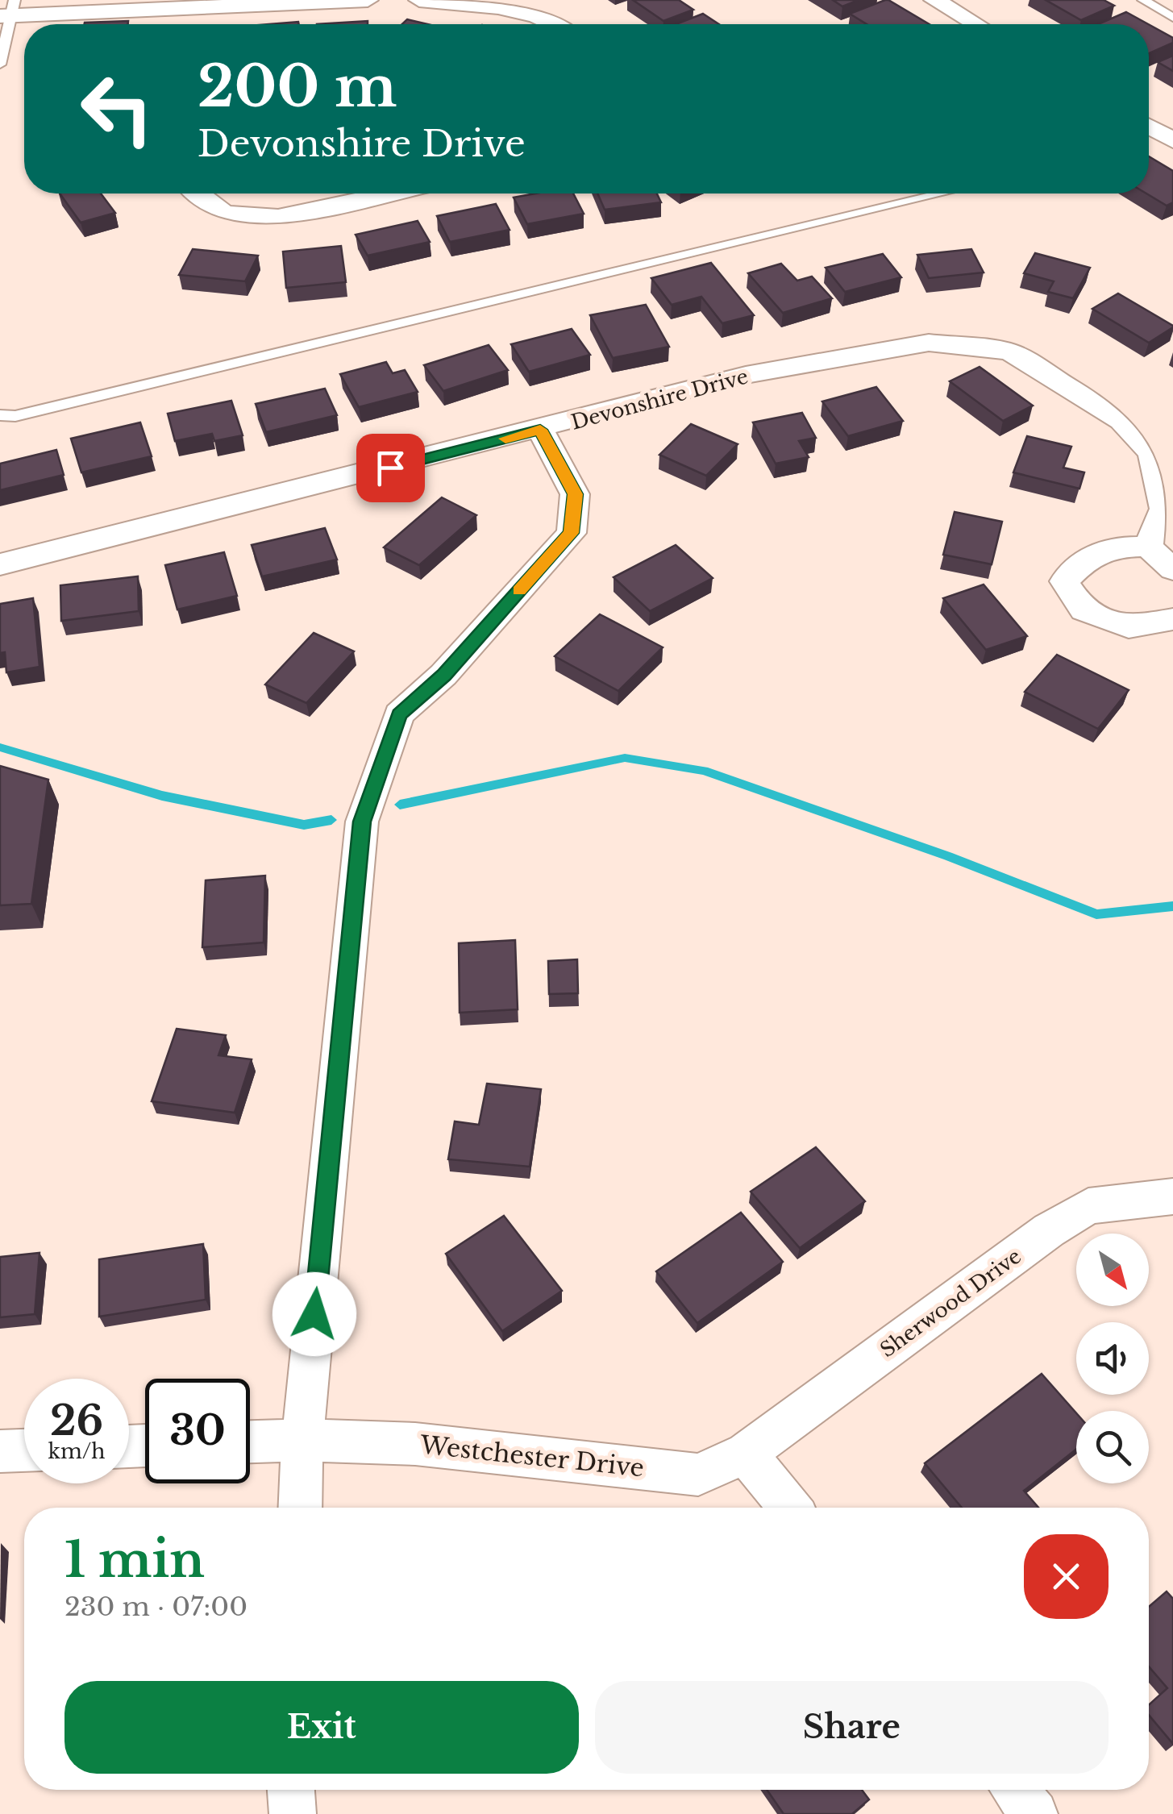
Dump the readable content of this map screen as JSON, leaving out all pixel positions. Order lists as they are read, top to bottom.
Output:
{
  "streets": {
    "street": ["Devonshire Drive", "Sherwood Drive", "Westchester Drive"]
  },
  "crossings": [
    ["Sherwood Drive", "Westchester Drive"]
  ],
  "north": "bottom right",
  "page": {
    "turn": ["200 m", "Devonshire Drive"],
    "speed": "26 km/h",
    "limit": "30",
    "heading": ["1 min", "230 m · 07:00"],
    "buttons": ["Exit", "Share"]
  }
}
